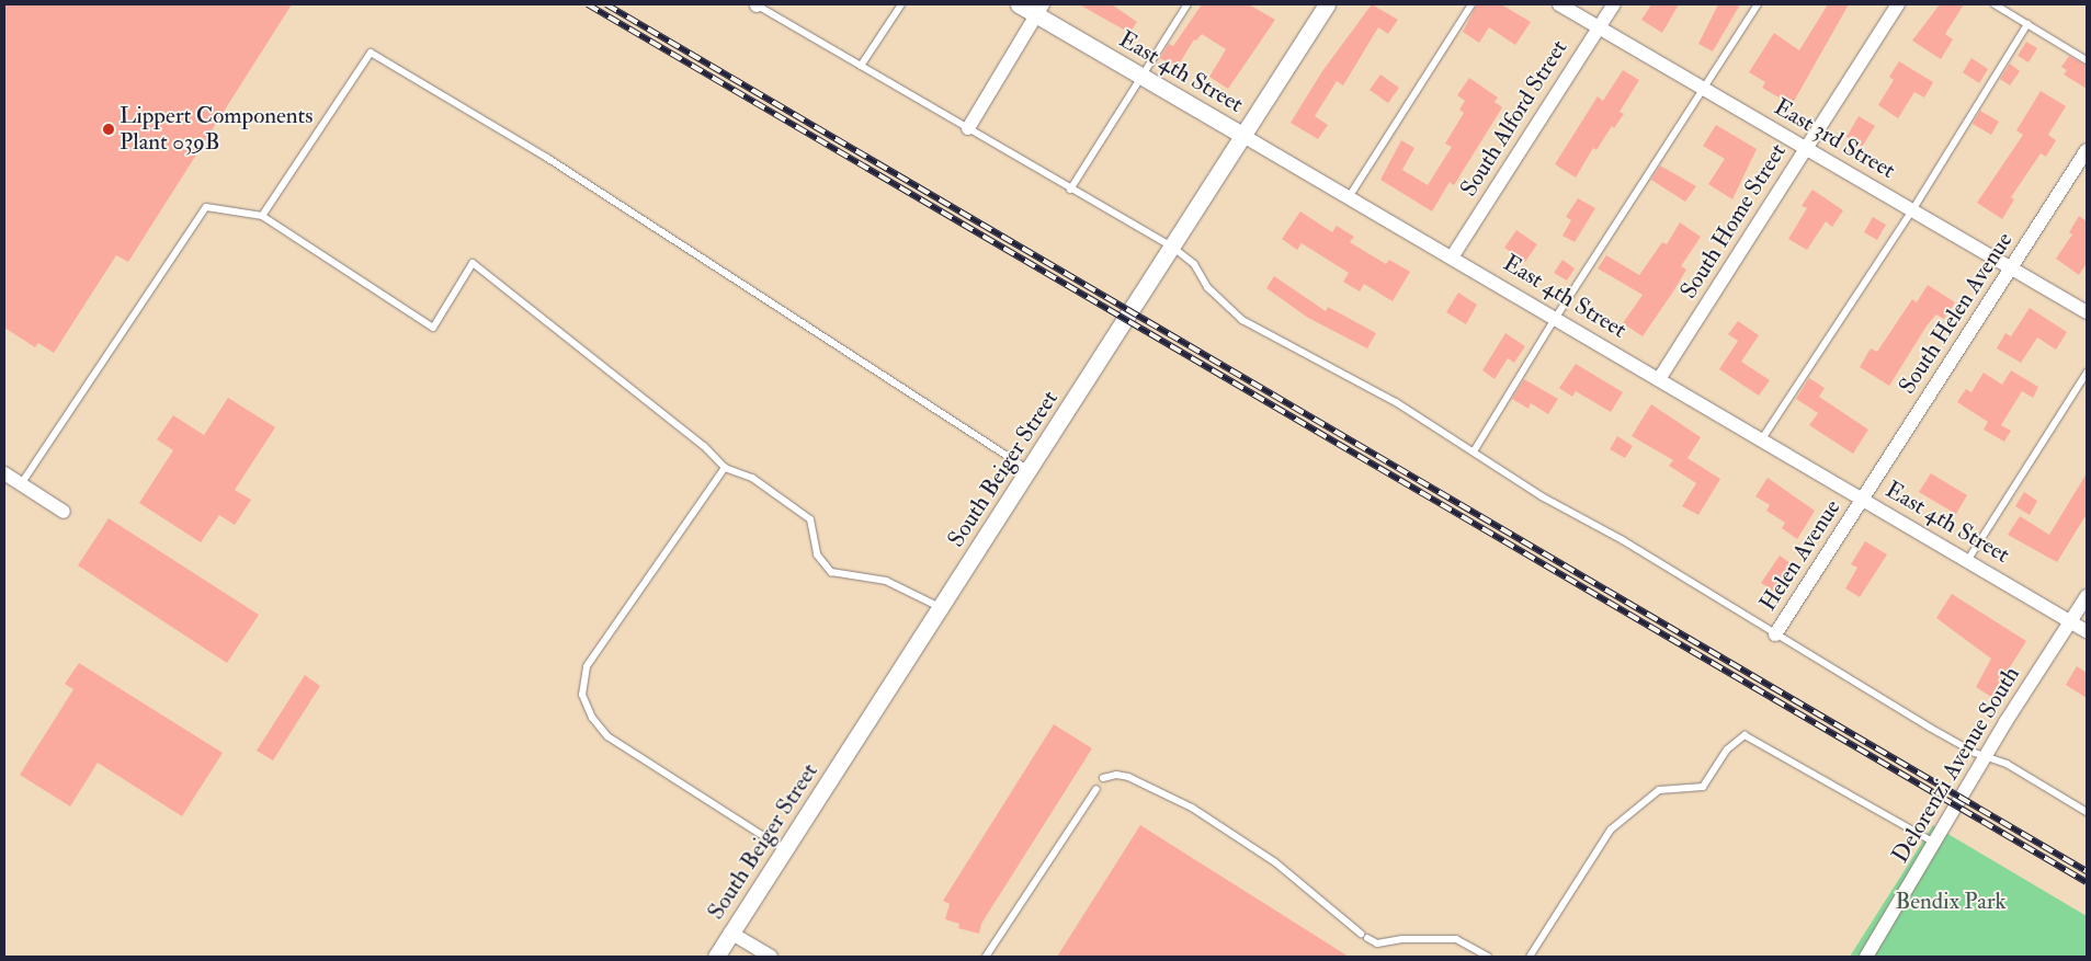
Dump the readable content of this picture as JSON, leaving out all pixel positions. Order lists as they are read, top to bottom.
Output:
{
  "streets": {
    "street": [
      "East 4th Street",
      "South Alford Street",
      "East 3rd Street",
      "South Home Street",
      "South Helen Avenue",
      "South Beiger Street",
      "Helen Avenue",
      "Delorenzi Avenue South"
    ]
  },
  "crossings": [
    ["East 4th Street", "South Alford Street"],
    ["East 4th Street", "South Home Street"],
    ["East 4th Street", "South Helen Avenue"],
    ["East 4th Street", "South Beiger Street"],
    ["East 4th Street", "Helen Avenue"],
    ["East 4th Street", "Delorenzi Avenue South"],
    ["South Alford Street", "East 3rd Street"],
    ["East 3rd Street", "South Home Street"],
    ["East 3rd Street", "South Helen Avenue"],
    ["South Helen Avenue", "Helen Avenue"]
  ],
  "parks": ["Bendix Park"],
  "places": ["Lippert Components Plant 039B"]
}
